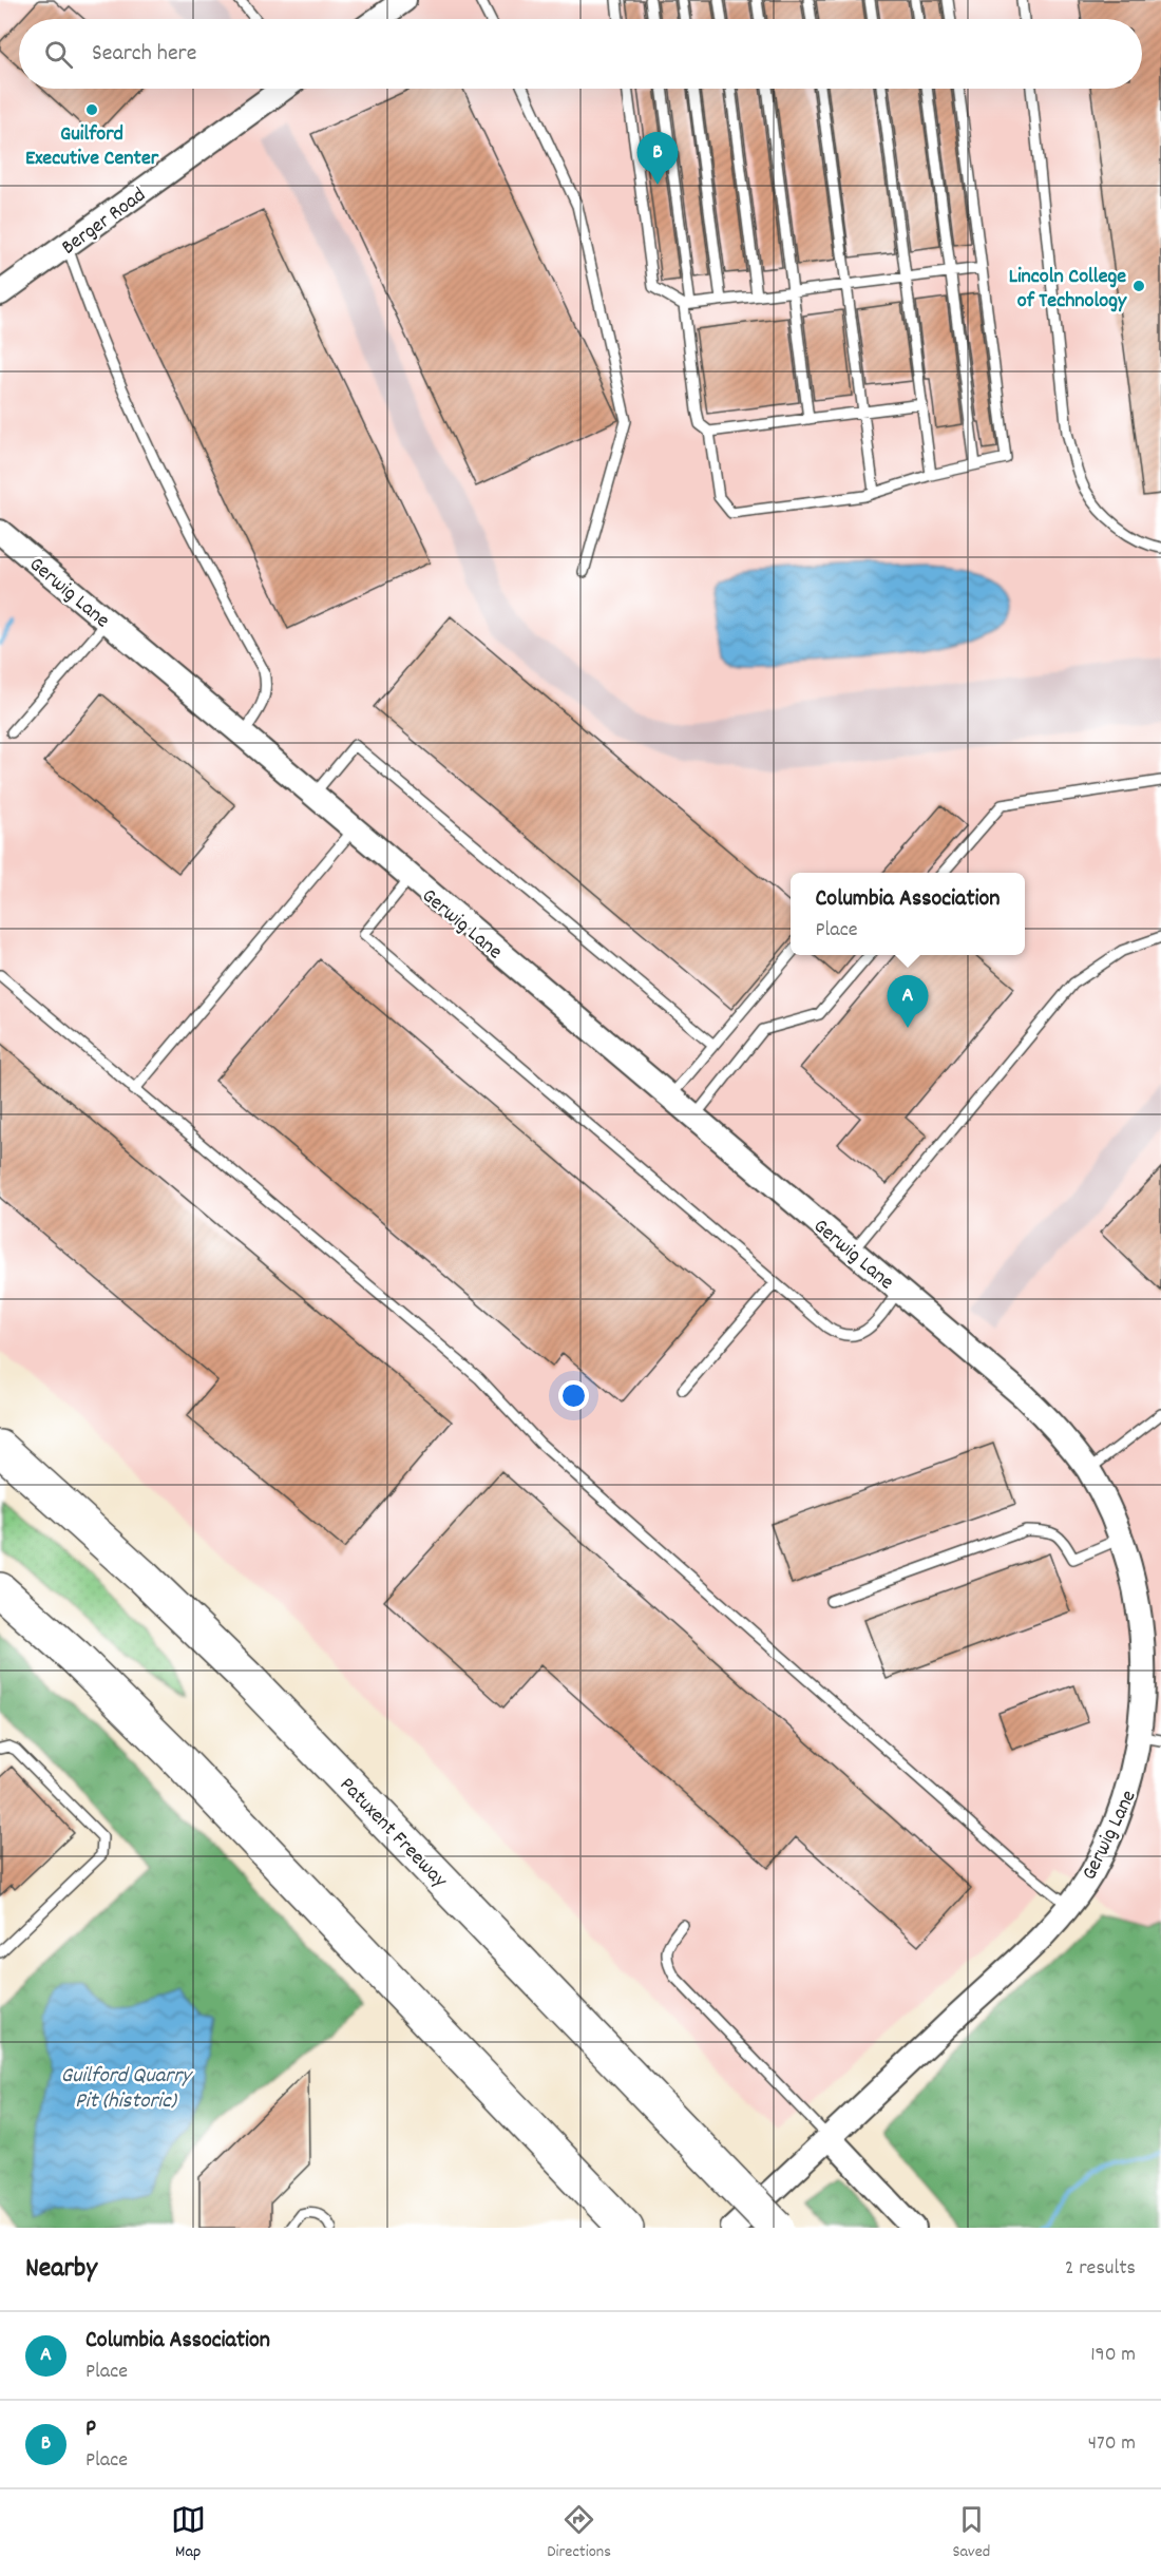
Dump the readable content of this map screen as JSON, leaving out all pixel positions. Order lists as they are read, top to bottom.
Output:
{
  "streets": {
    "highway": ["Patuxent Freeway"],
    "street": ["Berger Road", "Gerwig Lane"]
  },
  "water": ["Guilford Quarry Pit (historic)"],
  "places": ["Guilford Executive Center", "Lincoln College of Technology"],
  "page": {
    "search": "Search here",
    "pins": ["B", "A"],
    "popup": ["Columbia Association", "Place"],
    "heading": ["Nearby", "2 results"],
    "list": [
      {
        "mark": "A",
        "name": "Columbia Association",
        "note": "Place",
        "value": "190 m"
      },
      {
        "mark": "B",
        "name": "P",
        "note": "Place",
        "value": "470 m"
      }
    ],
    "nav": ["Map", "Directions", "Saved"]
  }
}
